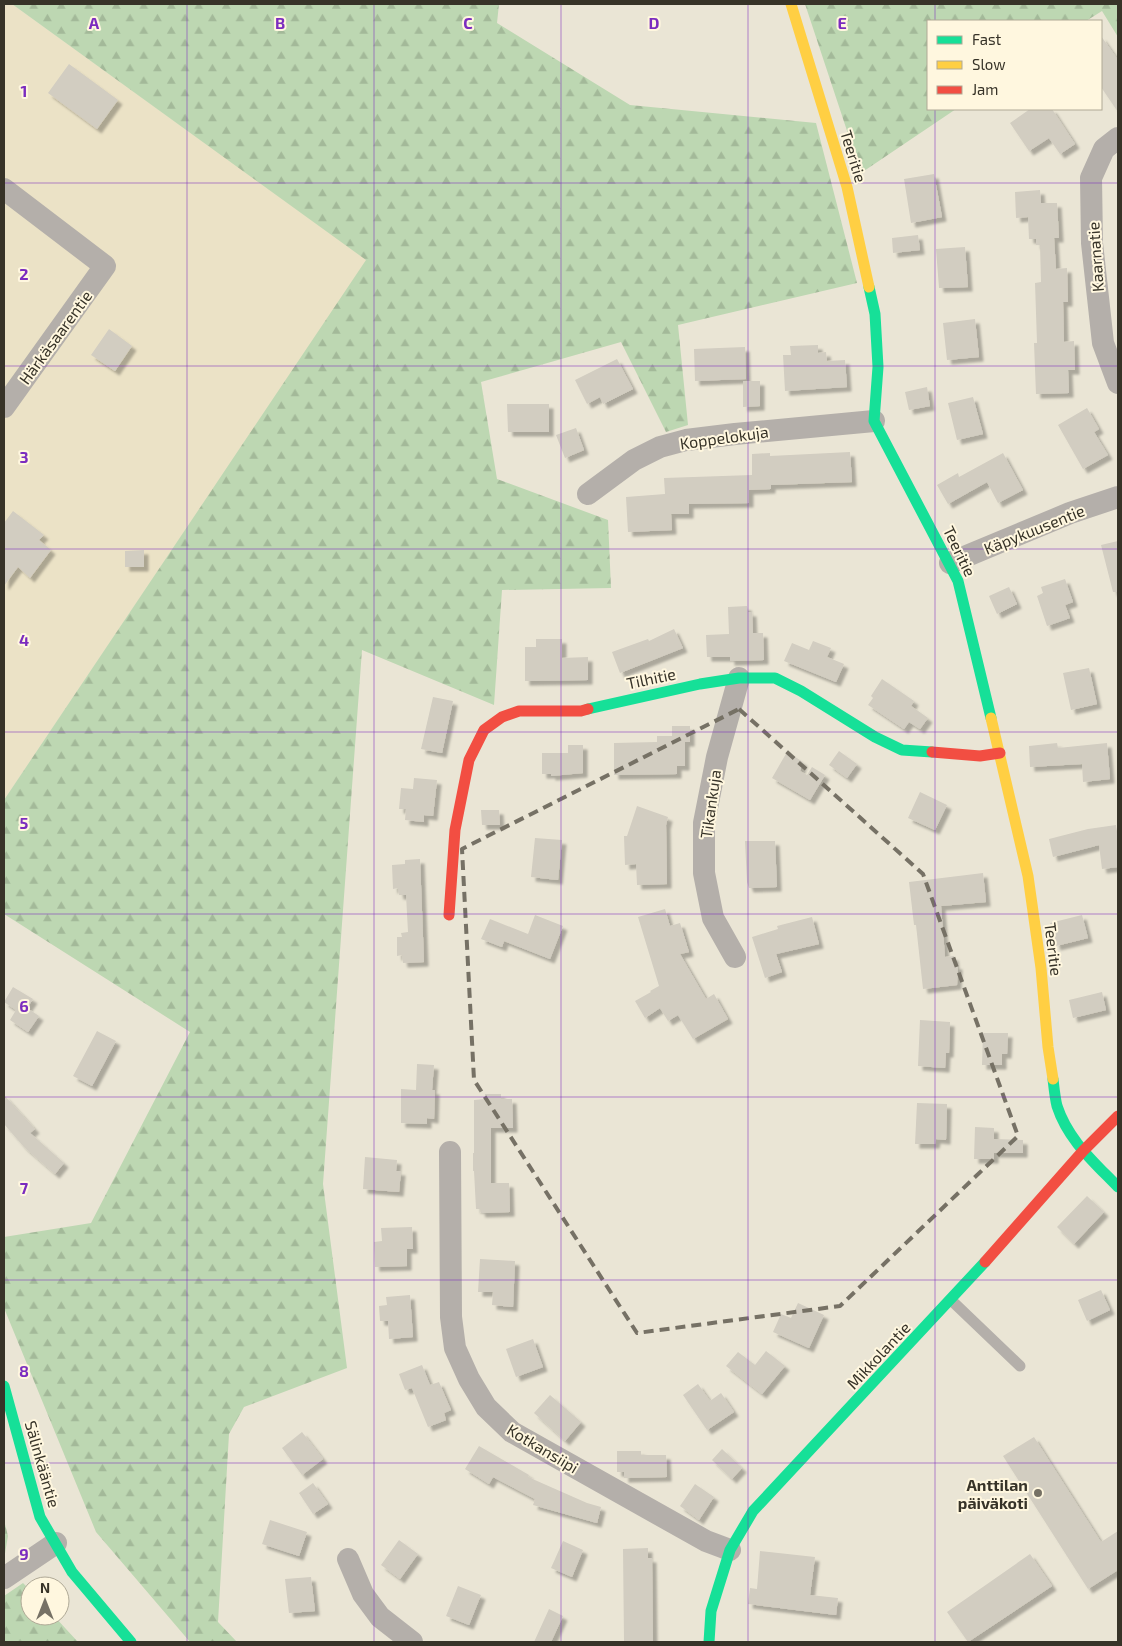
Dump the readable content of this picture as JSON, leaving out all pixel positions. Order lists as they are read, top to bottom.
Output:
{
  "streets": {
    "street": [
      "Teeritie",
      "Kaarnatie",
      "Härkäsaarentie",
      "Koppelokuja",
      "Käpykuusentie",
      "Tilhitie",
      "Tikankuja",
      "Mikkolantie",
      "Kotkansiipi",
      "Sälinkääntie"
    ]
  },
  "crossings": [
    ["Teeritie", "Koppelokuja"],
    ["Teeritie", "Käpykuusentie"],
    ["Teeritie", "Tilhitie"],
    ["Teeritie", "Mikkolantie"],
    ["Tilhitie", "Tikankuja"],
    ["Mikkolantie", "Kotkansiipi"]
  ],
  "places": ["Anttilan päiväkoti"],
  "legend": ["Fast", "Slow", "Jam"],
  "north": "top",
  "grid": {
    "columns": [
      "A",
      "B",
      "C",
      "D",
      "E"
    ],
    "rows": [
      "1",
      "2",
      "3",
      "4",
      "5",
      "6",
      "7",
      "8",
      "9"
    ]
  }
}
